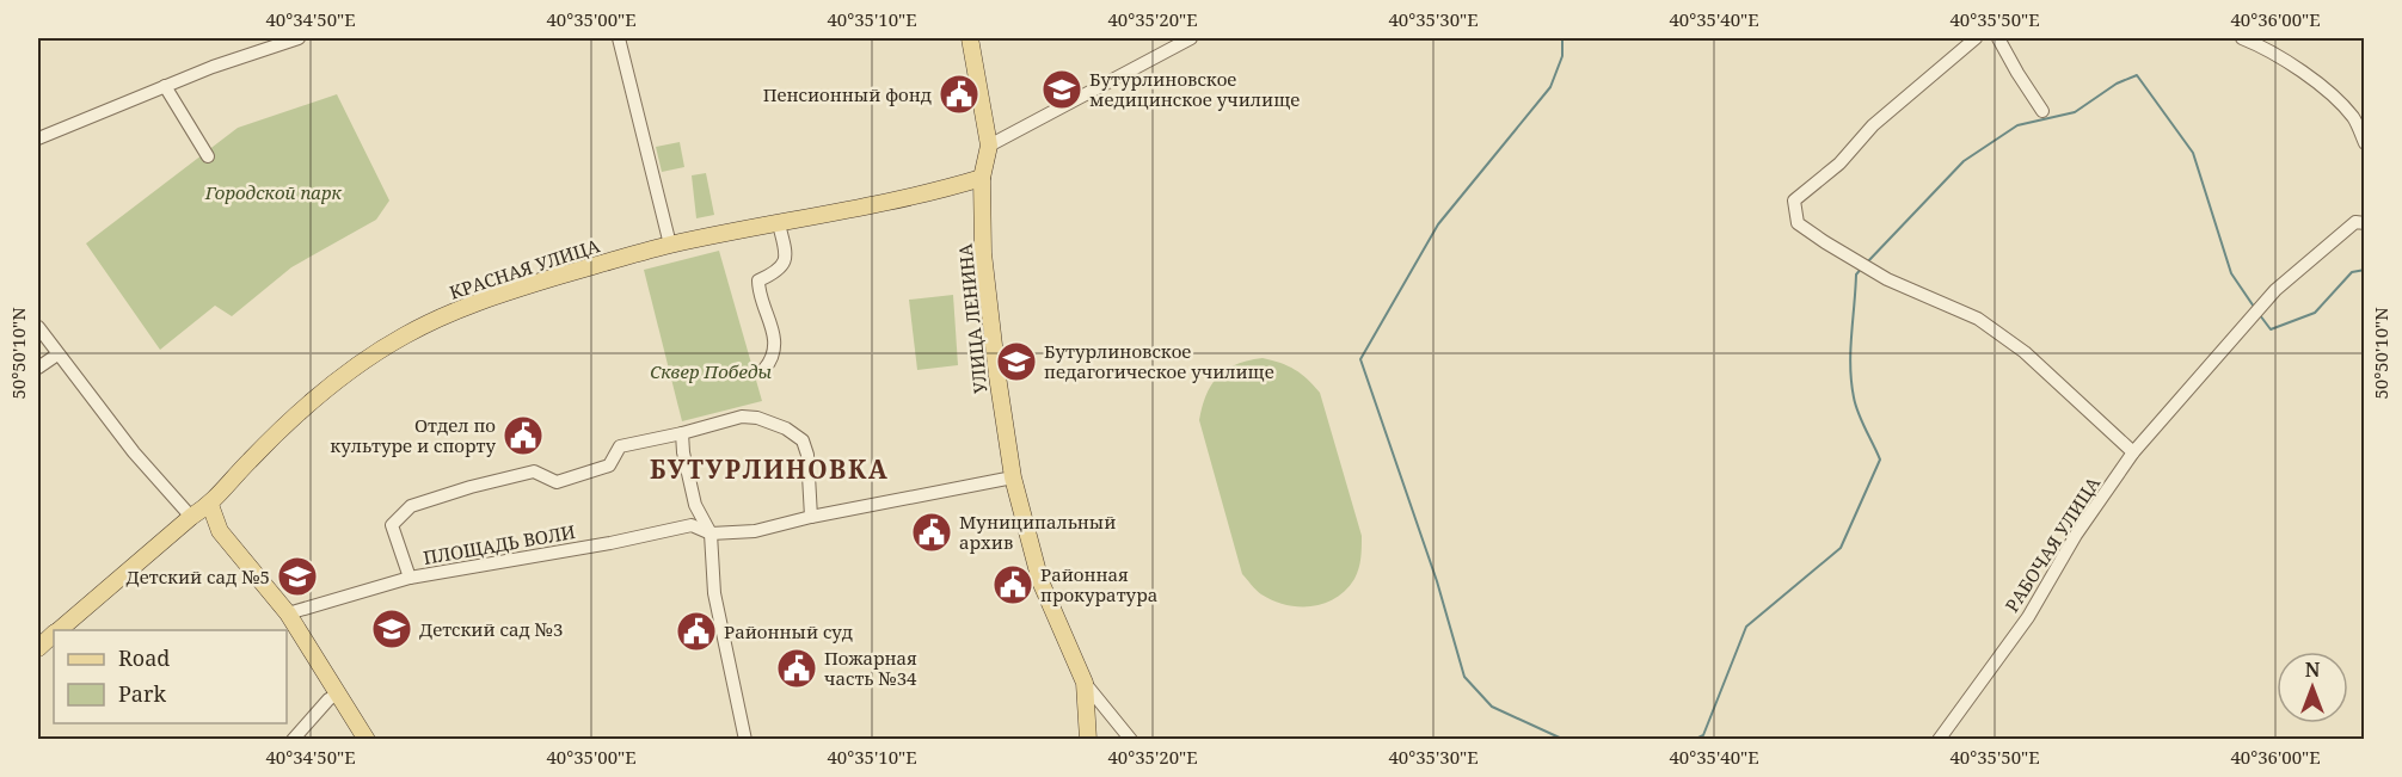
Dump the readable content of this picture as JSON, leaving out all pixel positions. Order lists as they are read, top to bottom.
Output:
{
  "streets": {
    "main road": ["КРАСНАЯ УЛИЦА", "УЛИЦА ЛЕНИНА"],
    "street": ["ПЛОЩАДЬ ВОЛИ", "РАБОЧАЯ УЛИЦА"]
  },
  "crossings": [
    ["КРАСНАЯ УЛИЦА", "УЛИЦА ЛЕНИНА"],
    ["УЛИЦА ЛЕНИНА", "ПЛОЩАДЬ ВОЛИ"]
  ],
  "districts": ["БУТУРЛИНОВКА"],
  "parks": ["Городской парк", "Сквер Победы"],
  "places": {
    "school or university": [
      "Бутурлиновское медицинское училище",
      "Бутурлиновское педагогическое училище",
      "Детский сад №5",
      "Детский сад №3"
    ],
    "public building": [
      "Пенсионный фонд",
      "Отдел по культуре и спорту",
      "Муниципальный архив",
      "Районная прокуратура",
      "Районный суд",
      "Пожарная часть №34"
    ]
  },
  "legend": ["Road", "Park"],
  "north": "top",
  "coordinates": [
    "40°34'50\"E",
    "40°35'00\"E",
    "40°35'10\"E",
    "40°35'20\"E",
    "40°35'30\"E",
    "40°35'40\"E",
    "40°35'50\"E",
    "40°36'00\"E",
    "50°50'10\"N"
  ]
}
